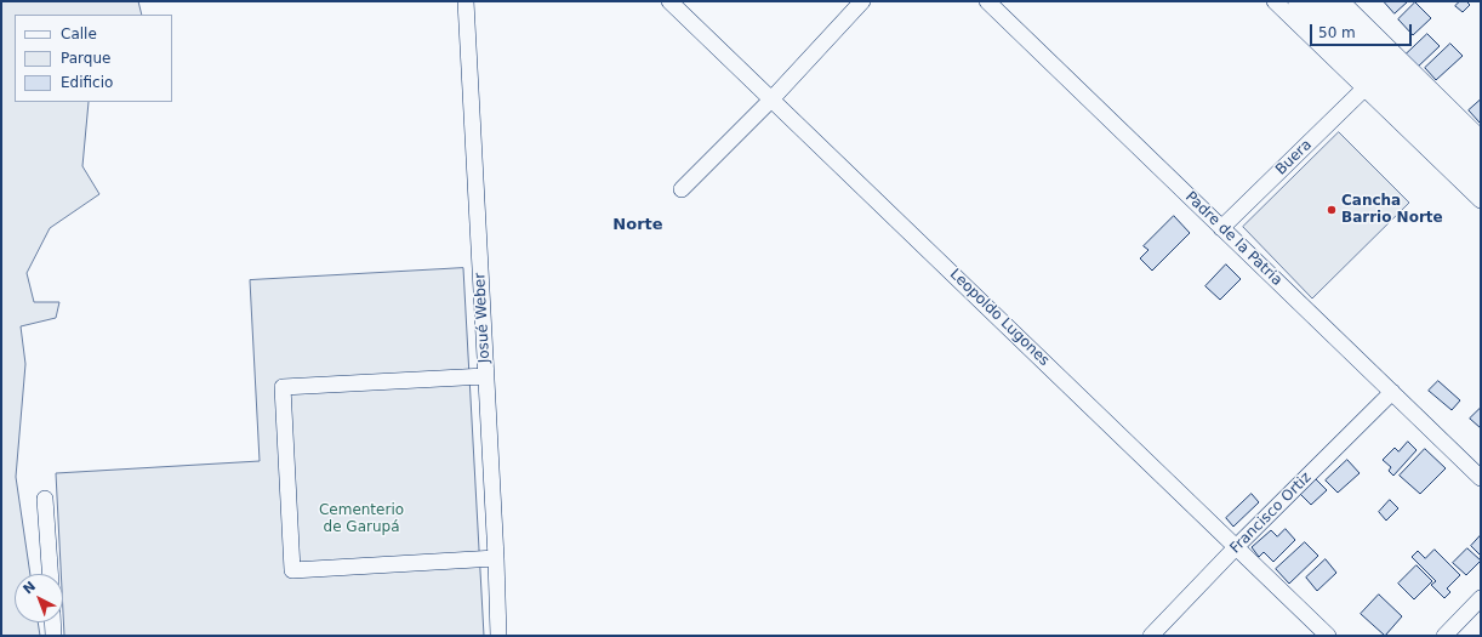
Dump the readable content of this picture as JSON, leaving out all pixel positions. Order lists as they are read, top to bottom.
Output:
{
  "streets": {
    "street": [
      "Buera",
      "Padre de la Patria",
      "Josué Weber",
      "Leopoldo Lugones",
      "Francisco Ortiz"
    ]
  },
  "crossings": [
    ["Buera", "Padre de la Patria"],
    ["Padre de la Patria", "Francisco Ortiz"],
    ["Leopoldo Lugones", "Francisco Ortiz"]
  ],
  "districts": ["Norte"],
  "parks": ["Cementerio de Garupá"],
  "places": ["Cancha Barrio Norte"],
  "legend": ["Calle", "Parque", "Edificio"],
  "scale_bar": "50 m",
  "north": "top left"
}
